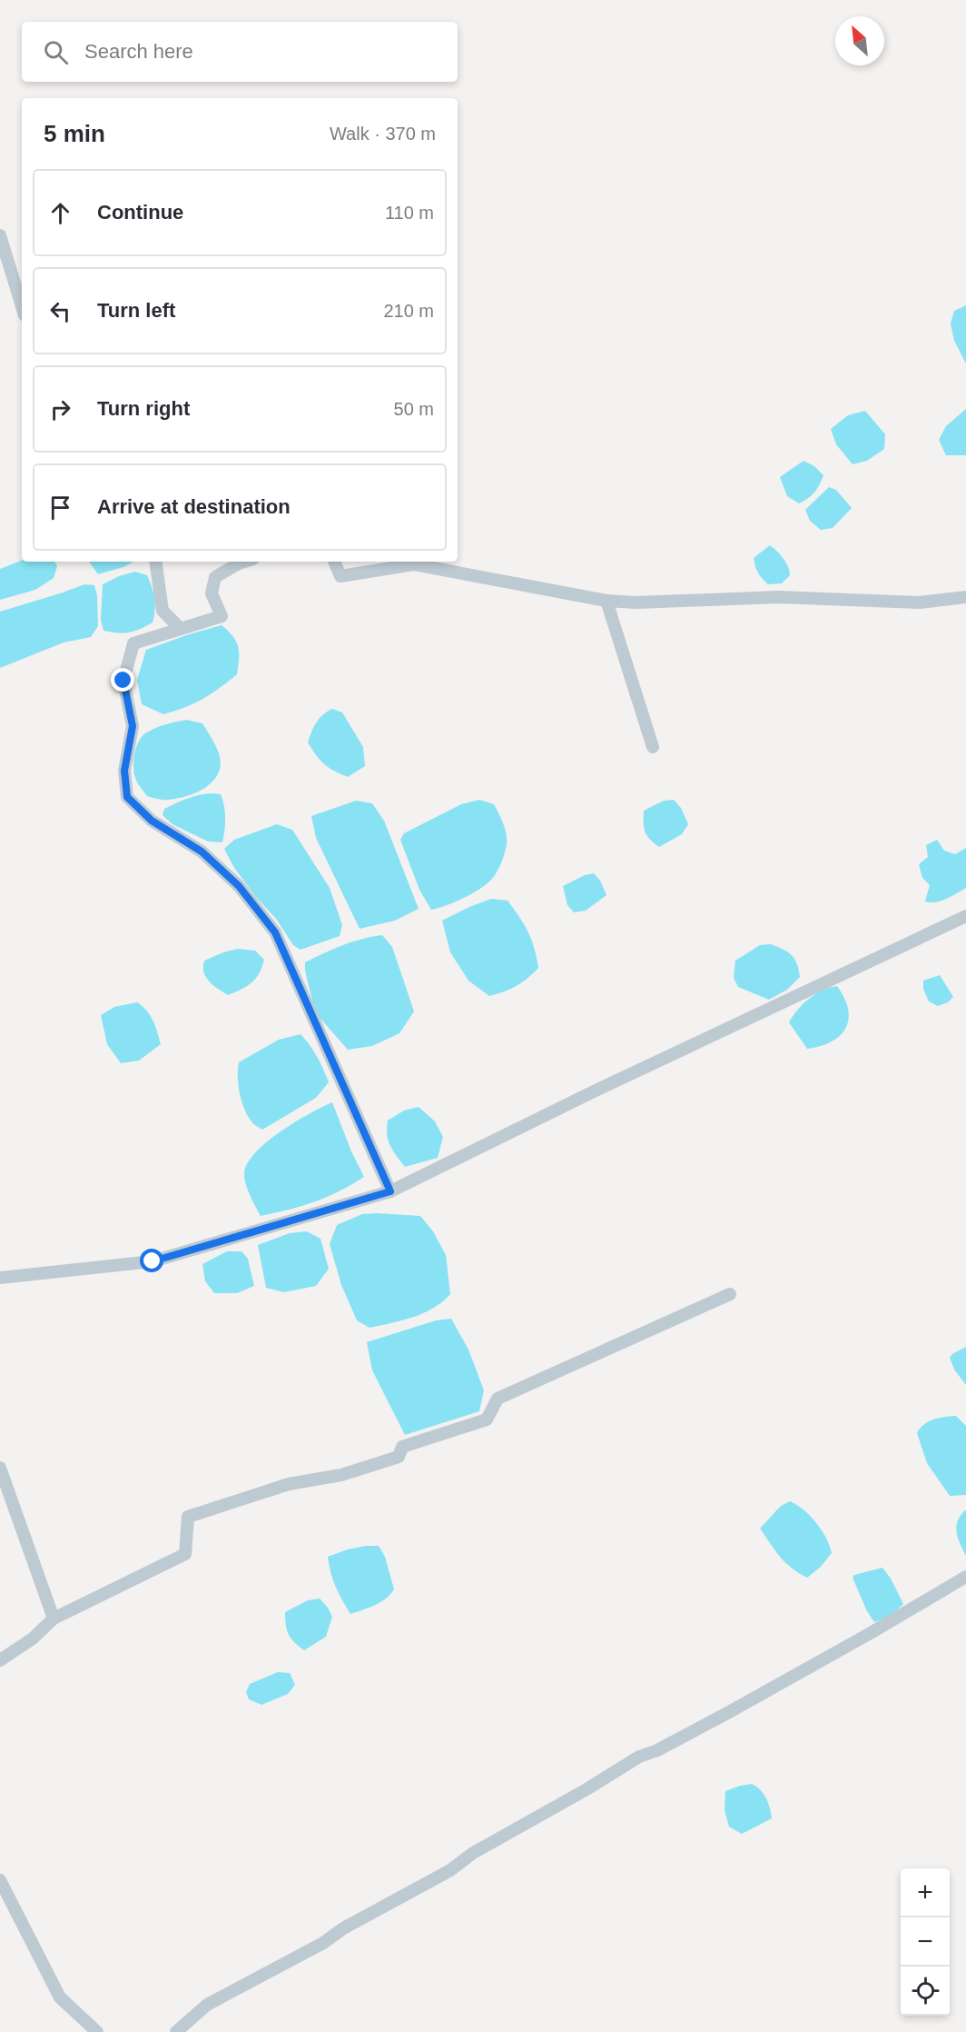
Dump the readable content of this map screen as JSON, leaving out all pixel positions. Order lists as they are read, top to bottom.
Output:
{
  "north": "top left",
  "page": {
    "search": "Search here",
    "heading": ["5 min", "Walk · 370 m"],
    "list": [
      ["Continue", "110 m"],
      ["Turn left", "210 m"],
      ["Turn right", "50 m"],
      "Arrive at destination"
    ],
    "map_buttons": ["+", "−"]
  }
}
